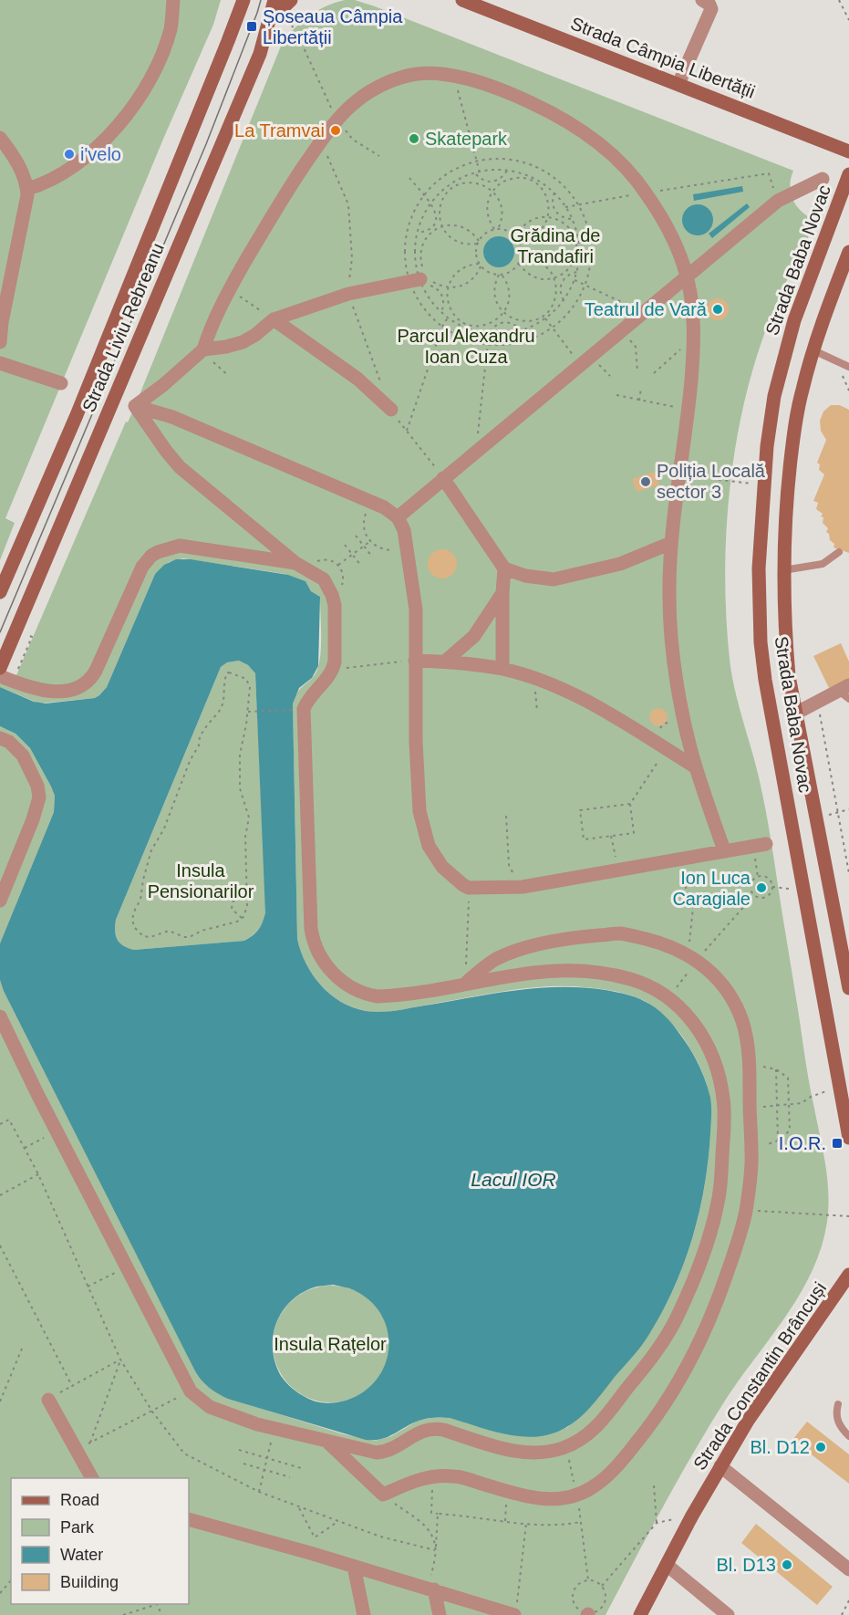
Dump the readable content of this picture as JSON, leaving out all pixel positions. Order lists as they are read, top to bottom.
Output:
{
  "streets": {
    "main road": [
      "Strada Câmpia Libertății",
      "Strada Baba Novac",
      "Strada Liviu Rebreanu",
      "Strada Constantin Brâncuși"
    ]
  },
  "water": ["Lacul IOR"],
  "parks": [
    "Grădina de Trandafiri",
    "Parcul Alexandru Ioan Cuza",
    "Insula Pensionarilor",
    "Insula Rațelor"
  ],
  "places": {
    "transit": ["Șoseaua Câmpia Libertății", "I.O.R."],
    "other": [
      "La Tramvai",
      "Skatepark",
      "i'velo",
      "Teatrul de Vară",
      "Poliția Locală sector 3",
      "Ion Luca Caragiale",
      "Bl. D12",
      "Bl. D13"
    ]
  },
  "legend": [
    "Road",
    "Park",
    "Water",
    "Building"
  ]
}
